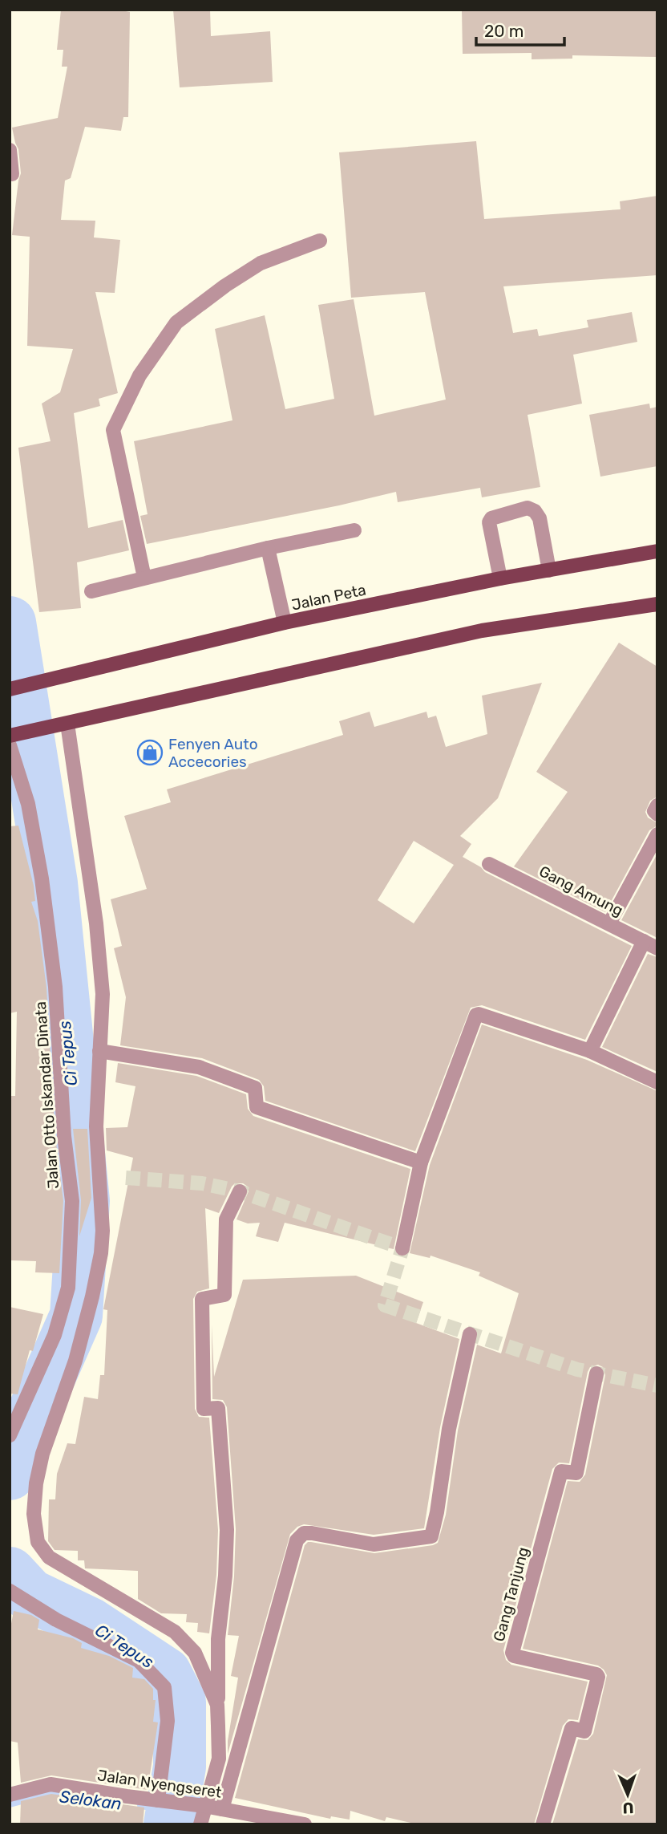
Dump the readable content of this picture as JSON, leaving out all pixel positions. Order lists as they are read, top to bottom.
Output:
{
  "streets": {
    "main road": ["Jalan Peta"],
    "street": [
      "Gang Amung",
      "Jalan Otto Iskandar Dinata",
      "Gang Tanjung",
      "Jalan Nyengseret"
    ]
  },
  "water": ["Ci Tepus", "Selokan"],
  "places": {
    "shop": ["Fenyen Auto Accecories"]
  },
  "scale_bar": "20 m",
  "north": "bottom"
}
